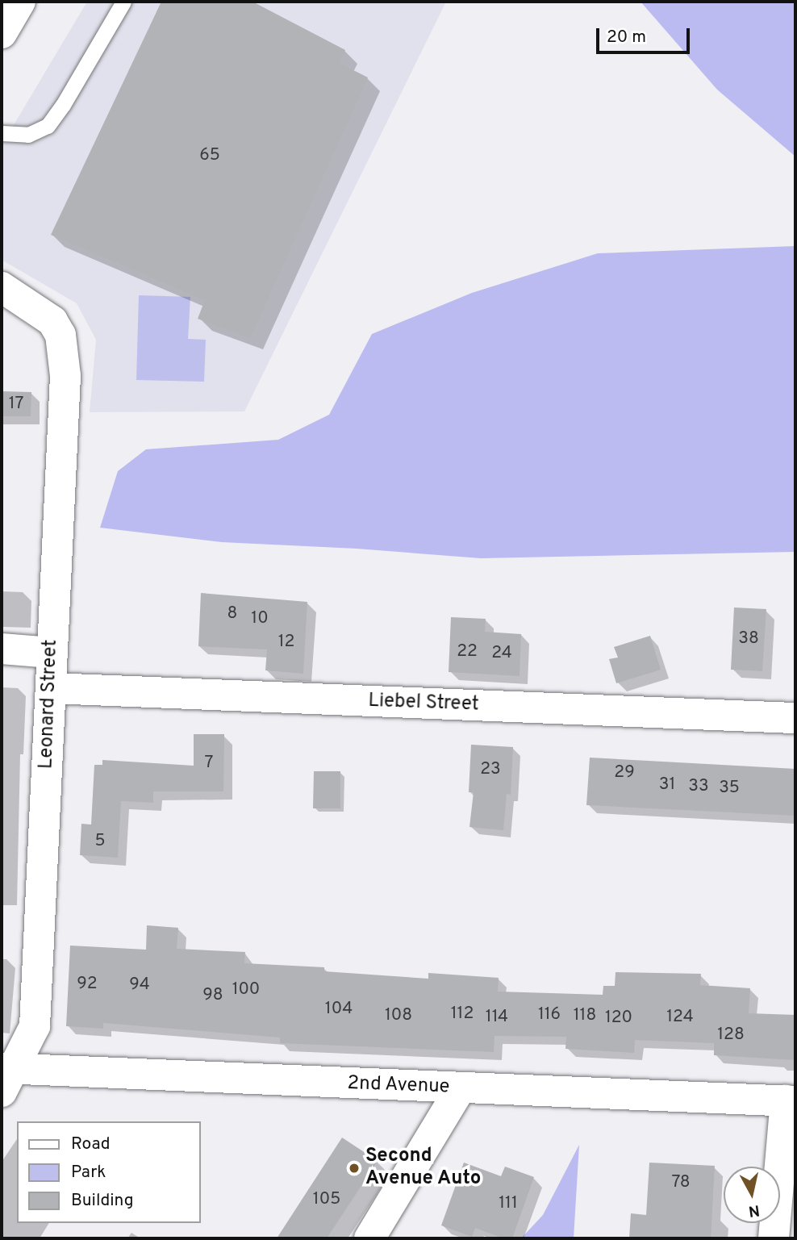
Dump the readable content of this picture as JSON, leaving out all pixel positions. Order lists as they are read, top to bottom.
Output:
{
  "streets": {
    "street": ["Liebel Street", "Leonard Street", "2nd Avenue"]
  },
  "crossings": [
    ["Liebel Street", "Leonard Street"],
    ["Leonard Street", "2nd Avenue"]
  ],
  "places": ["Second Avenue Auto"],
  "house_numbers": [
    "65",
    "17",
    "8",
    "10",
    "38",
    "12",
    "22",
    "24",
    "7",
    "23",
    "29",
    "31",
    "33",
    "35",
    "5",
    "92",
    "94",
    "100",
    "98",
    "104",
    "112",
    "116",
    "108",
    "118",
    "114",
    "124",
    "120",
    "128",
    "78",
    "105",
    "111"
  ],
  "legend": ["Road", "Park", "Building"],
  "scale_bar": "20 m",
  "north": "bottom"
}
